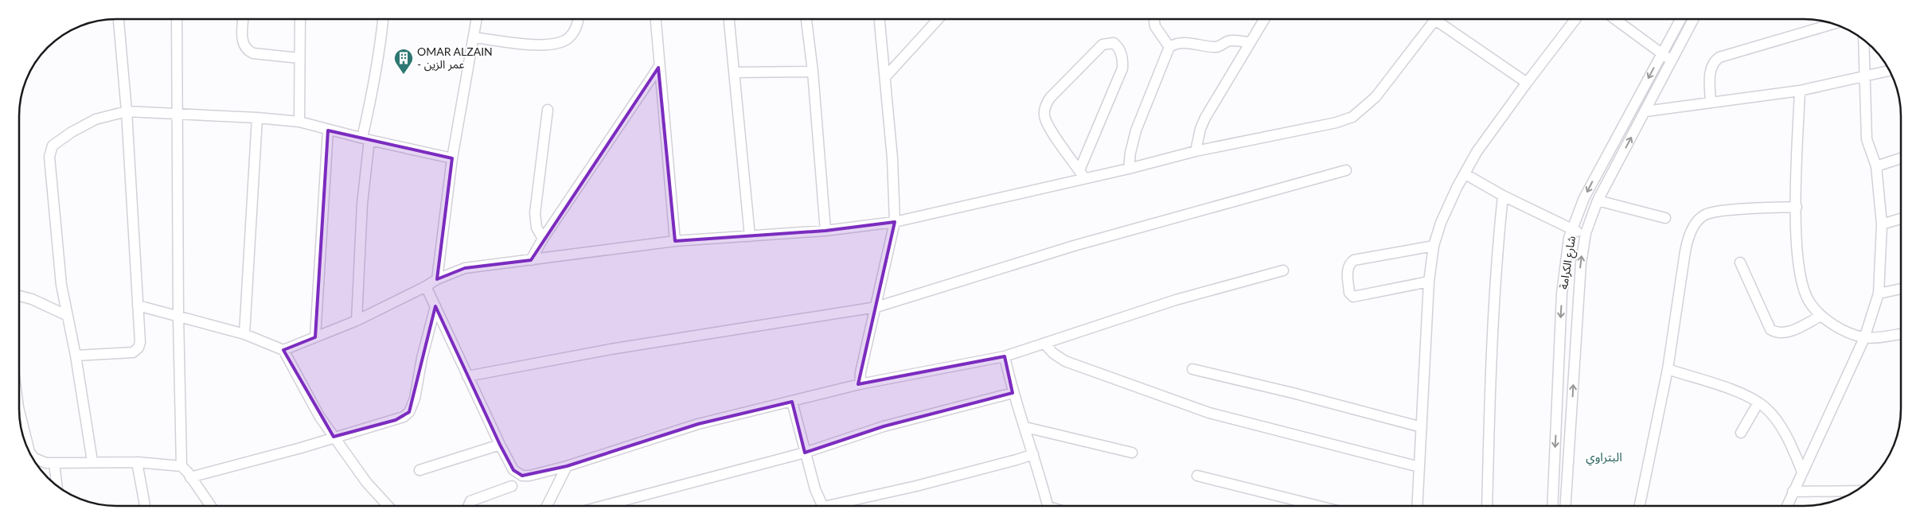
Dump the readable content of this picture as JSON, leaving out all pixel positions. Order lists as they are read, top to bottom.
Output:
{
  "streets": {
    "street": ["شارع الكرامة"]
  },
  "districts": ["البتراوي"],
  "places": {
    "building": ["OMAR ALZAIN - عمر الزين"]
  }
}
